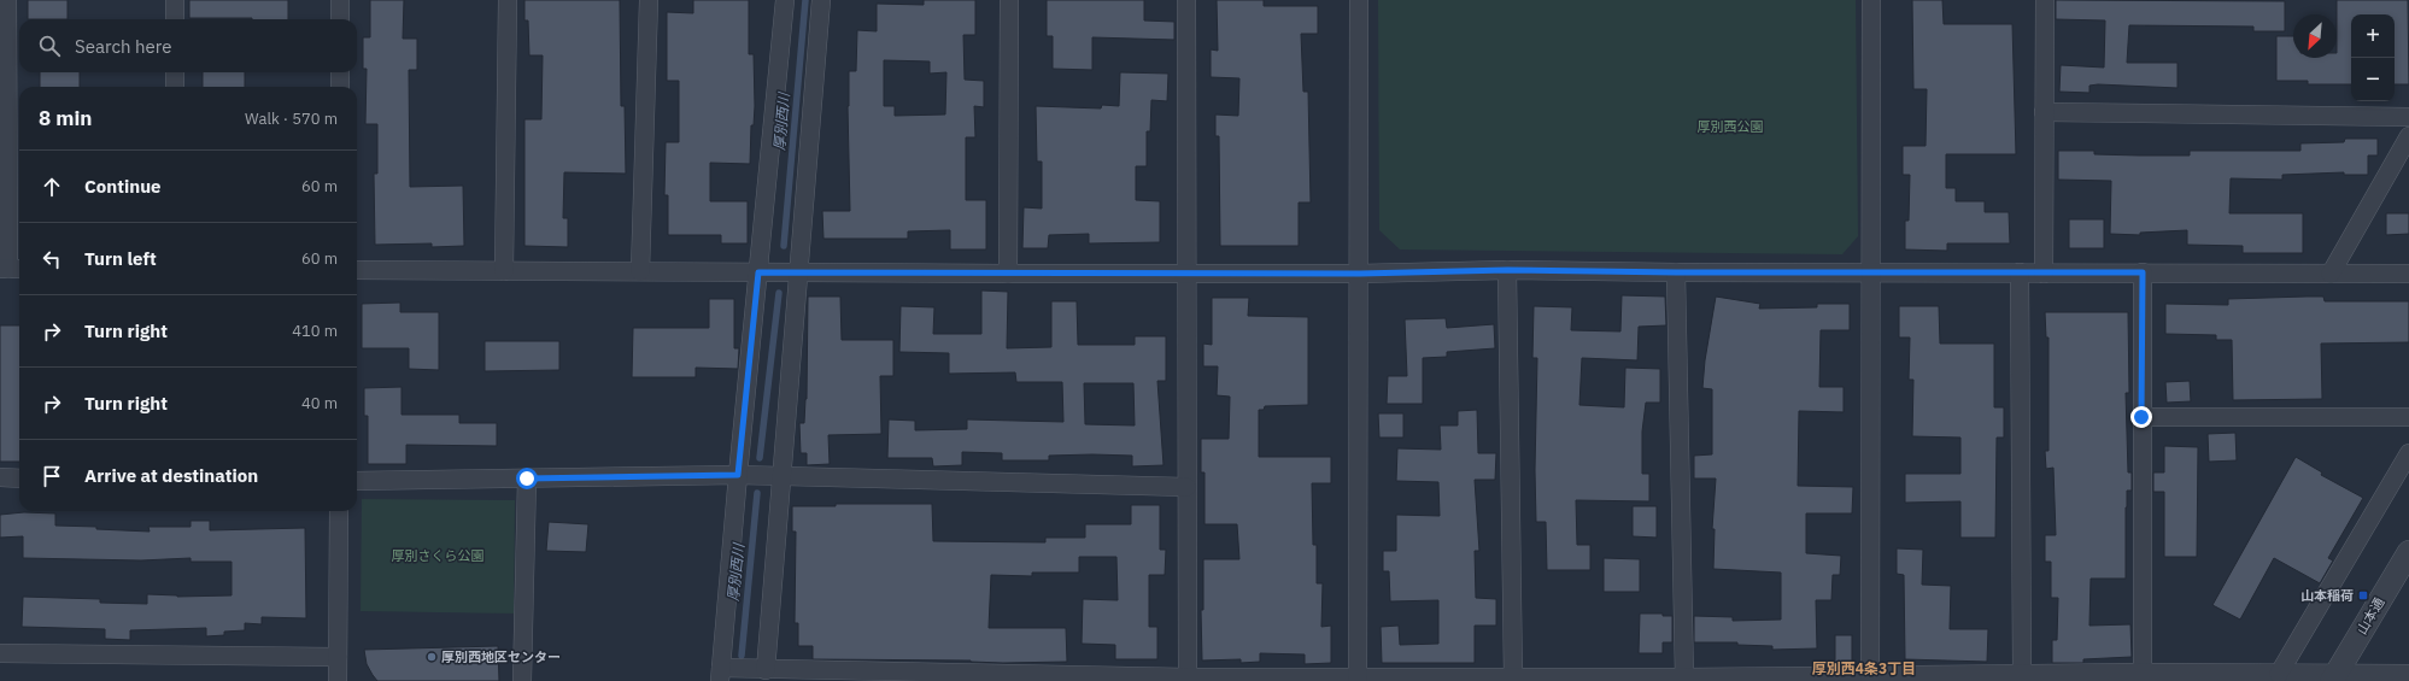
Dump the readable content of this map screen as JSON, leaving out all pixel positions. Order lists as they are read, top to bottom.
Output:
{
  "streets": {
    "street": ["山本通"]
  },
  "districts": ["厚別西4条3丁目"],
  "water": ["厚別西川"],
  "parks": ["厚別西公園", "厚別さくら公園"],
  "places": {
    "transit": ["山本稲荷"],
    "other": ["厚別西地区センター"]
  },
  "north": "bottom left",
  "page": {
    "map_buttons": ["+", "−"],
    "search": "Search here",
    "heading": ["8 min", "Walk · 570 m"],
    "list": [
      ["Continue", "60 m"],
      ["Turn left", "60 m"],
      ["Turn right", "410 m"],
      ["Turn right", "40 m"],
      "Arrive at destination"
    ]
  }
}
